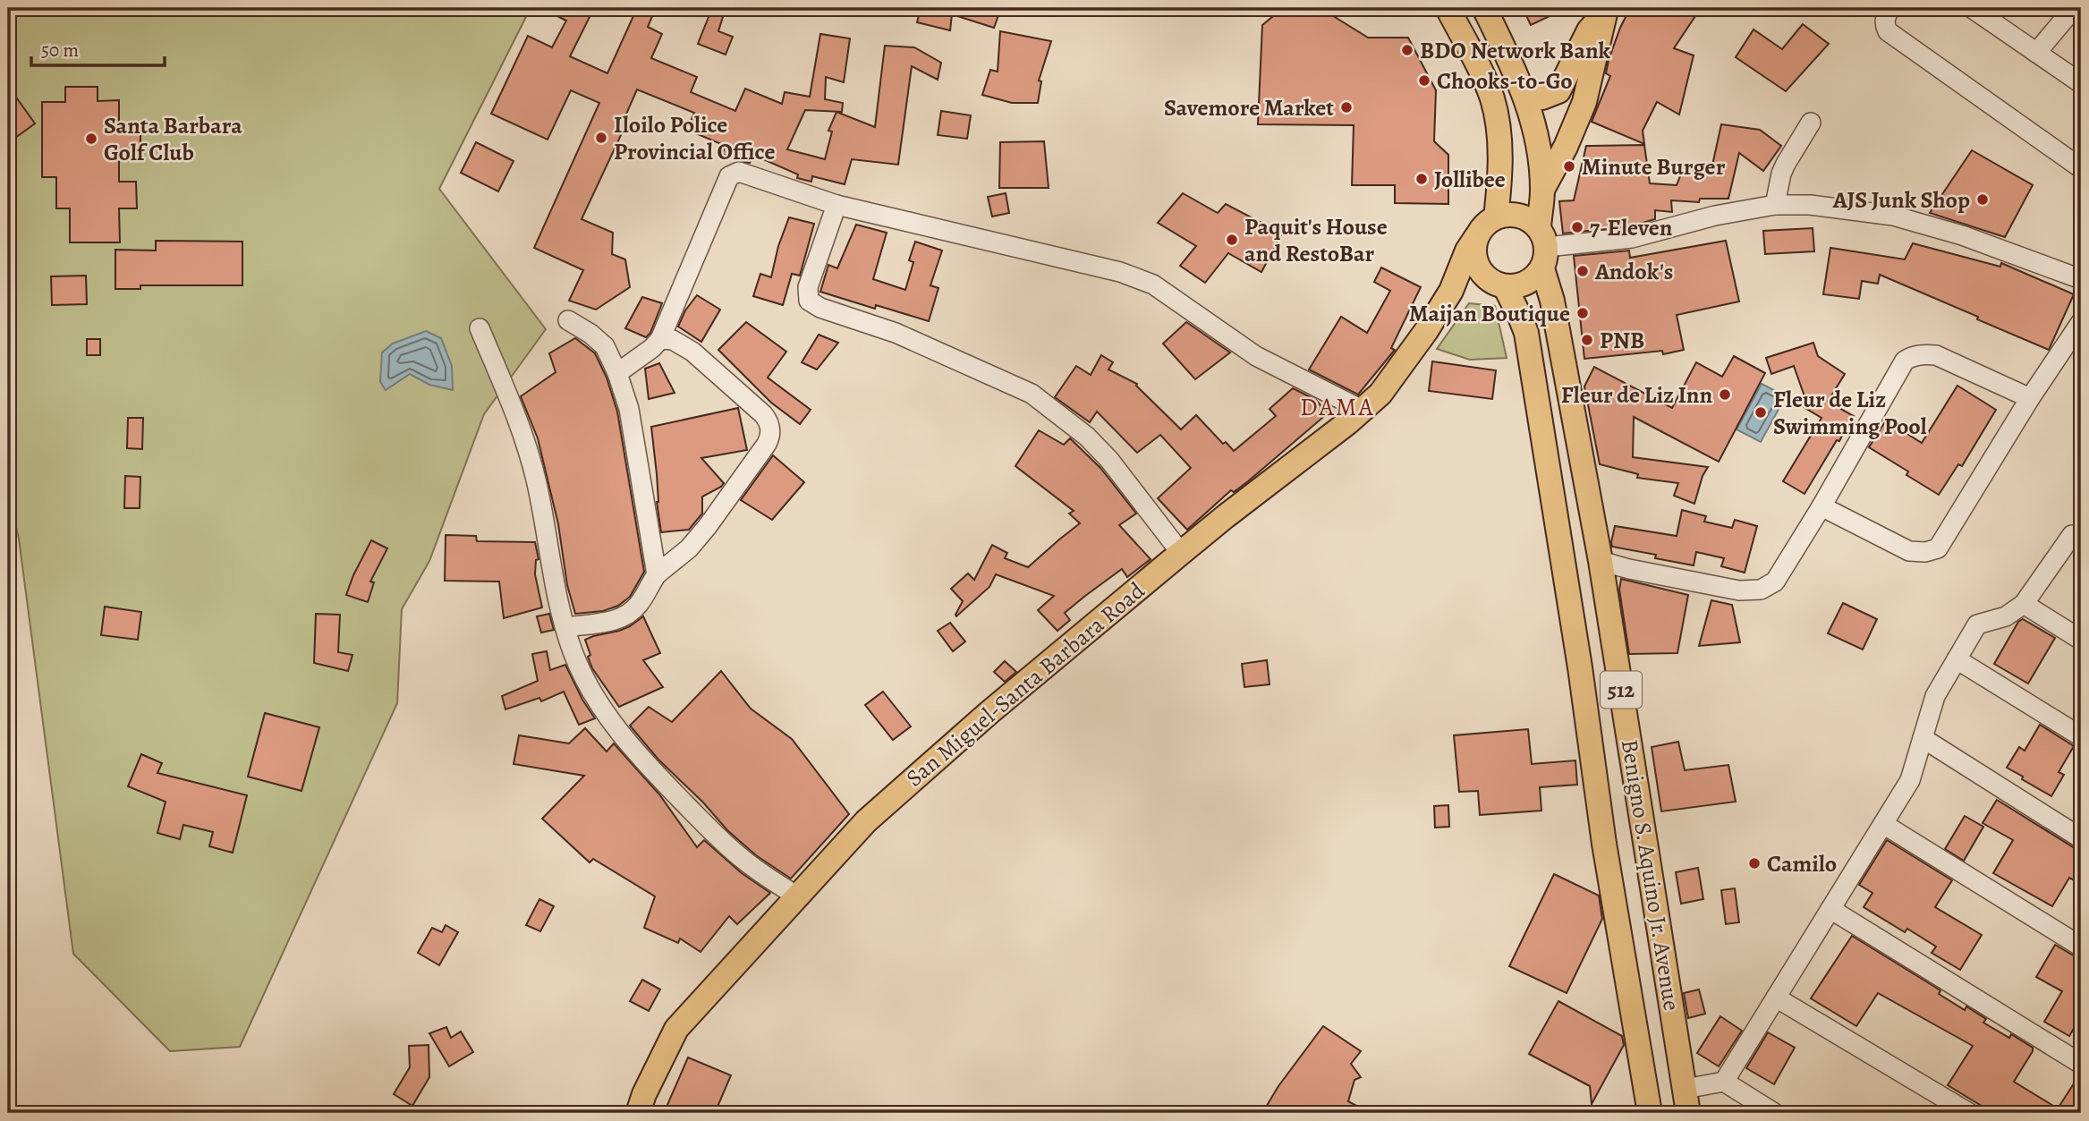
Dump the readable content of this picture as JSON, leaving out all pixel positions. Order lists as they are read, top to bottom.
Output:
{
  "streets": {
    "main road": ["San Miguel-Santa Barbara Road", "512", "Benigno S. Aquino Jr. Avenue"]
  },
  "crossings": [
    ["San Miguel-Santa Barbara Road", "512"],
    ["San Miguel-Santa Barbara Road", "Benigno S. Aquino Jr. Avenue"],
    ["512", "Benigno S. Aquino Jr. Avenue"]
  ],
  "districts": ["DAMA"],
  "places": [
    "BDO Network Bank",
    "Chooks-to-Go",
    "Savemore Market",
    "Iloilo Police Provincial Office",
    "Santa Barbara Golf Club",
    "Minute Burger",
    "Jollibee",
    "AJS Junk Shop",
    "7-Eleven",
    "Paquit's House and RestoBar",
    "Andok's",
    "Maijan Boutique",
    "PNB",
    "Fleur de Liz Inn",
    "Fleur de Liz Swimming Pool",
    "Camilo"
  ],
  "scale_bar": "50 m"
}
